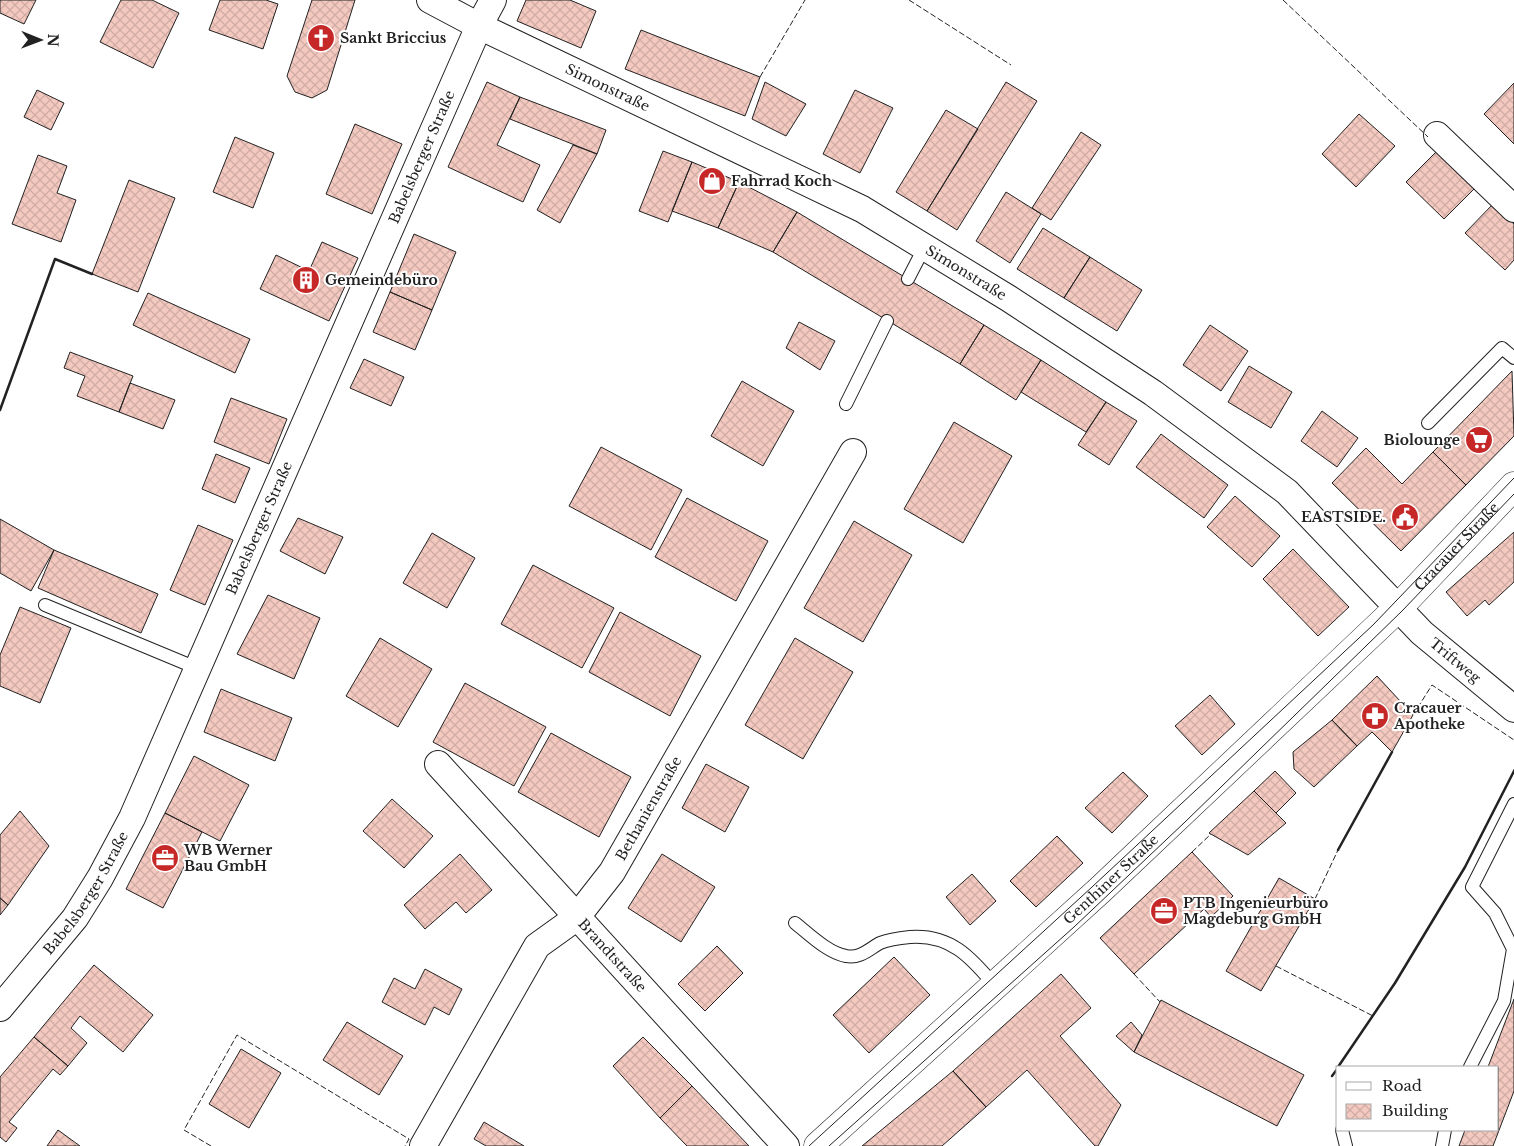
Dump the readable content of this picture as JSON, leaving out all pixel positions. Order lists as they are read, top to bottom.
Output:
{
  "streets": {
    "main road": ["Cracauer Straße", "Genthiner Straße"],
    "street": [
      "Simonstraße",
      "Babelsberger Straße",
      "Triftweg",
      "Bethanienstraße",
      "Brandtstraße"
    ]
  },
  "crossings": [
    ["Simonstraße", "Babelsberger Straße"],
    ["Simonstraße", "Cracauer Straße"],
    ["Simonstraße", "Triftweg"],
    ["Simonstraße", "Genthiner Straße"],
    ["Cracauer Straße", "Triftweg"],
    ["Cracauer Straße", "Genthiner Straße"],
    ["Triftweg", "Genthiner Straße"],
    ["Bethanienstraße", "Brandtstraße"]
  ],
  "places": {
    "church": ["Sankt Briccius"],
    "shop": ["Fahrrad Koch"],
    "building": ["Gemeindebüro"],
    "supermarket": ["Biolounge"],
    "public building": ["EASTSIDE."],
    "pharmacy": ["Cracauer Apotheke"],
    "office": ["WB Werner Bau GmbH", "PTB Ingenieurbüro Magdeburg GmbH"]
  },
  "legend": ["Road", "Building"],
  "north": "right"
}
